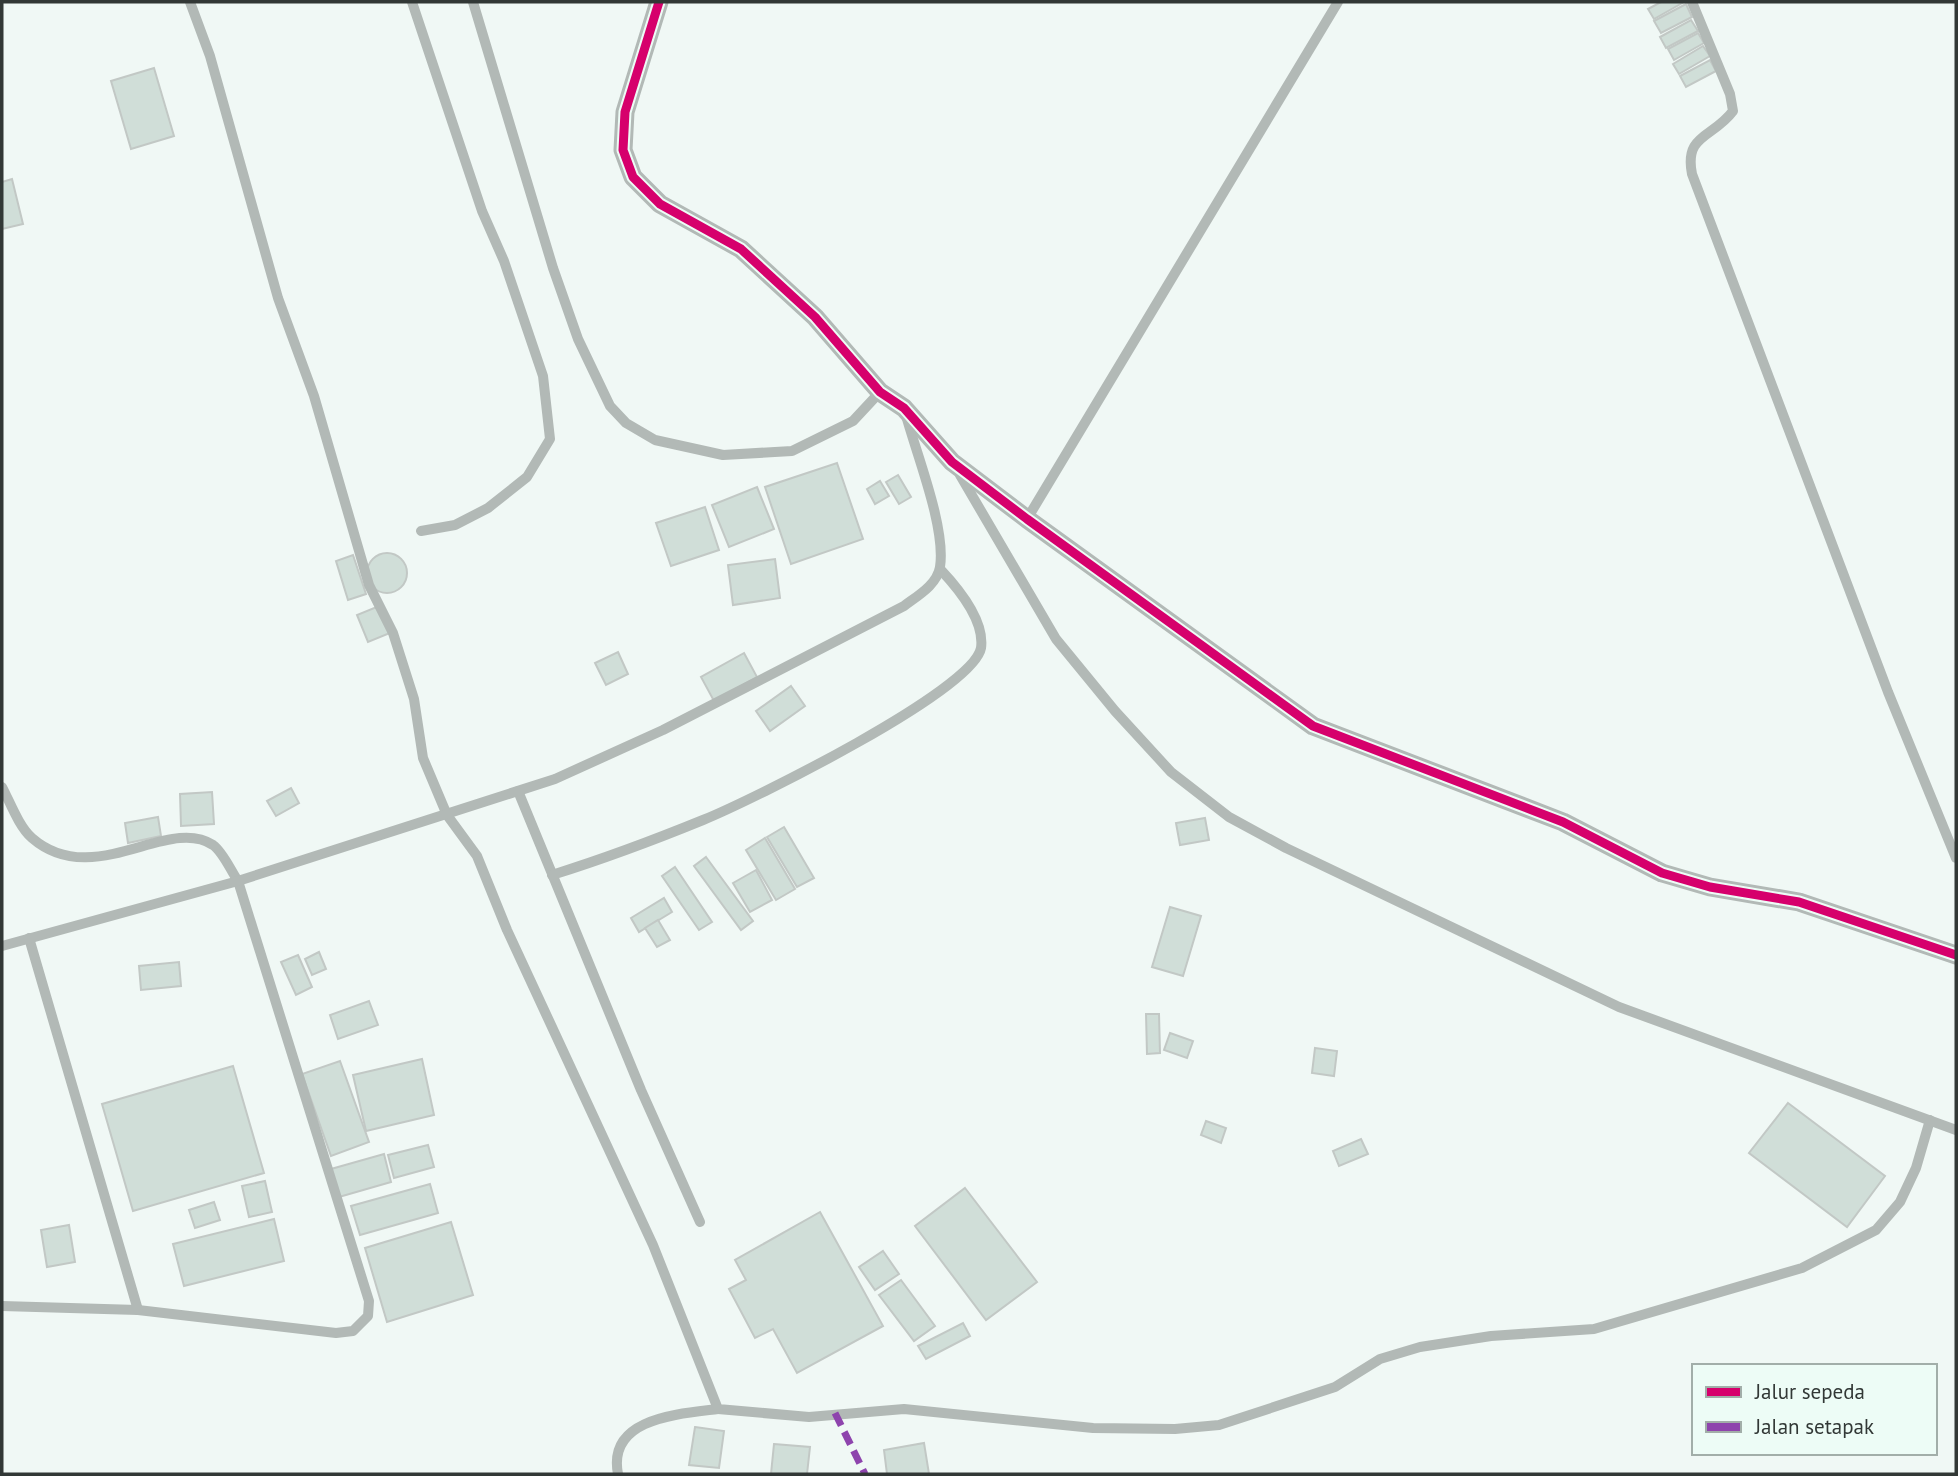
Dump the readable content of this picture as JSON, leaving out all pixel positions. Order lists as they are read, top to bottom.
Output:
{
  "legend": ["Jalur sepeda", "Jalan setapak"]
}
